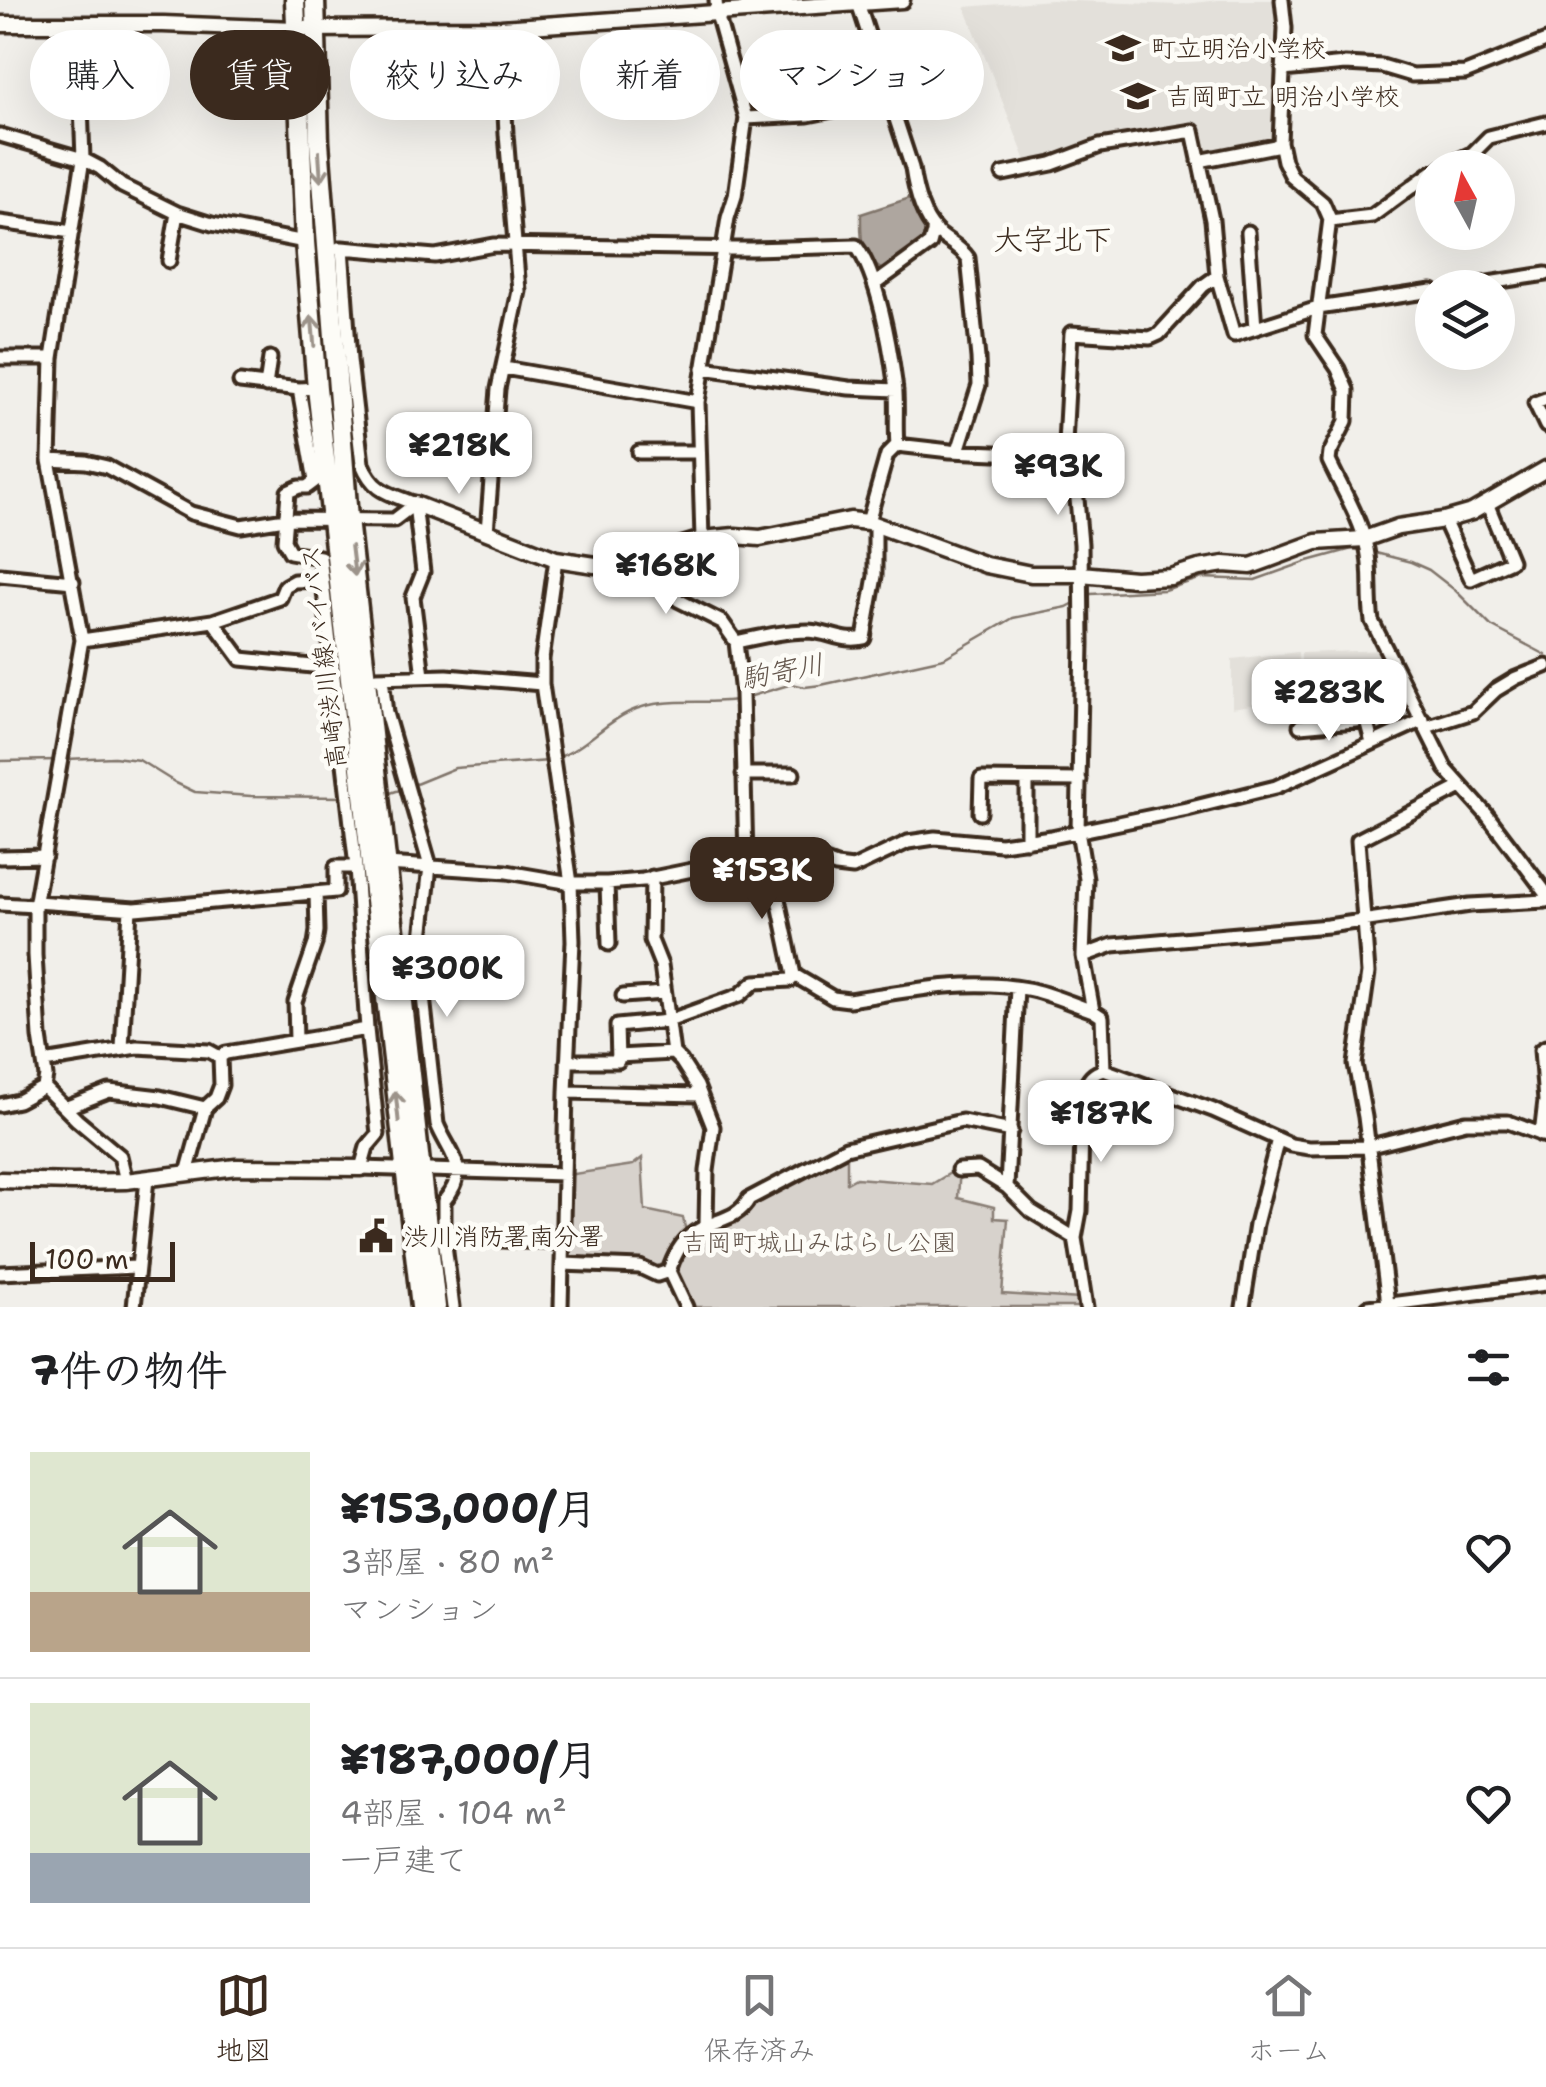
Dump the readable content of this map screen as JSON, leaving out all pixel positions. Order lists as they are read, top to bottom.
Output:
{
  "streets": {
    "main road": ["高崎渋川線バイパス"]
  },
  "districts": ["大字北下"],
  "water": ["駒寄川"],
  "parks": ["吉岡町城山みはらし公園"],
  "places": {
    "school or university": ["町立明治小学校", "吉岡町立 明治小学校"],
    "public building": ["渋川消防署南分署"]
  },
  "scale_bar": "100 m",
  "north": "top",
  "page": {
    "chip": [
      "購入",
      "賃貸",
      "絞り込み",
      "新着",
      "マンション"
    ],
    "price": [
      "¥218K",
      "¥93K",
      "¥168K",
      "¥283K",
      "¥153K",
      "¥300K",
      "¥187K"
    ],
    "scale": "100 m",
    "heading": "7件の物件",
    "list": [
      {
        "name": "¥153,000/月",
        "note": "3部屋 · 80 m² · マンション"
      },
      {
        "name": "¥187,000/月",
        "note": "4部屋 · 104 m² · 一戸建て"
      }
    ],
    "tabs": ["地図", "保存済み", "ホーム"]
  }
}
